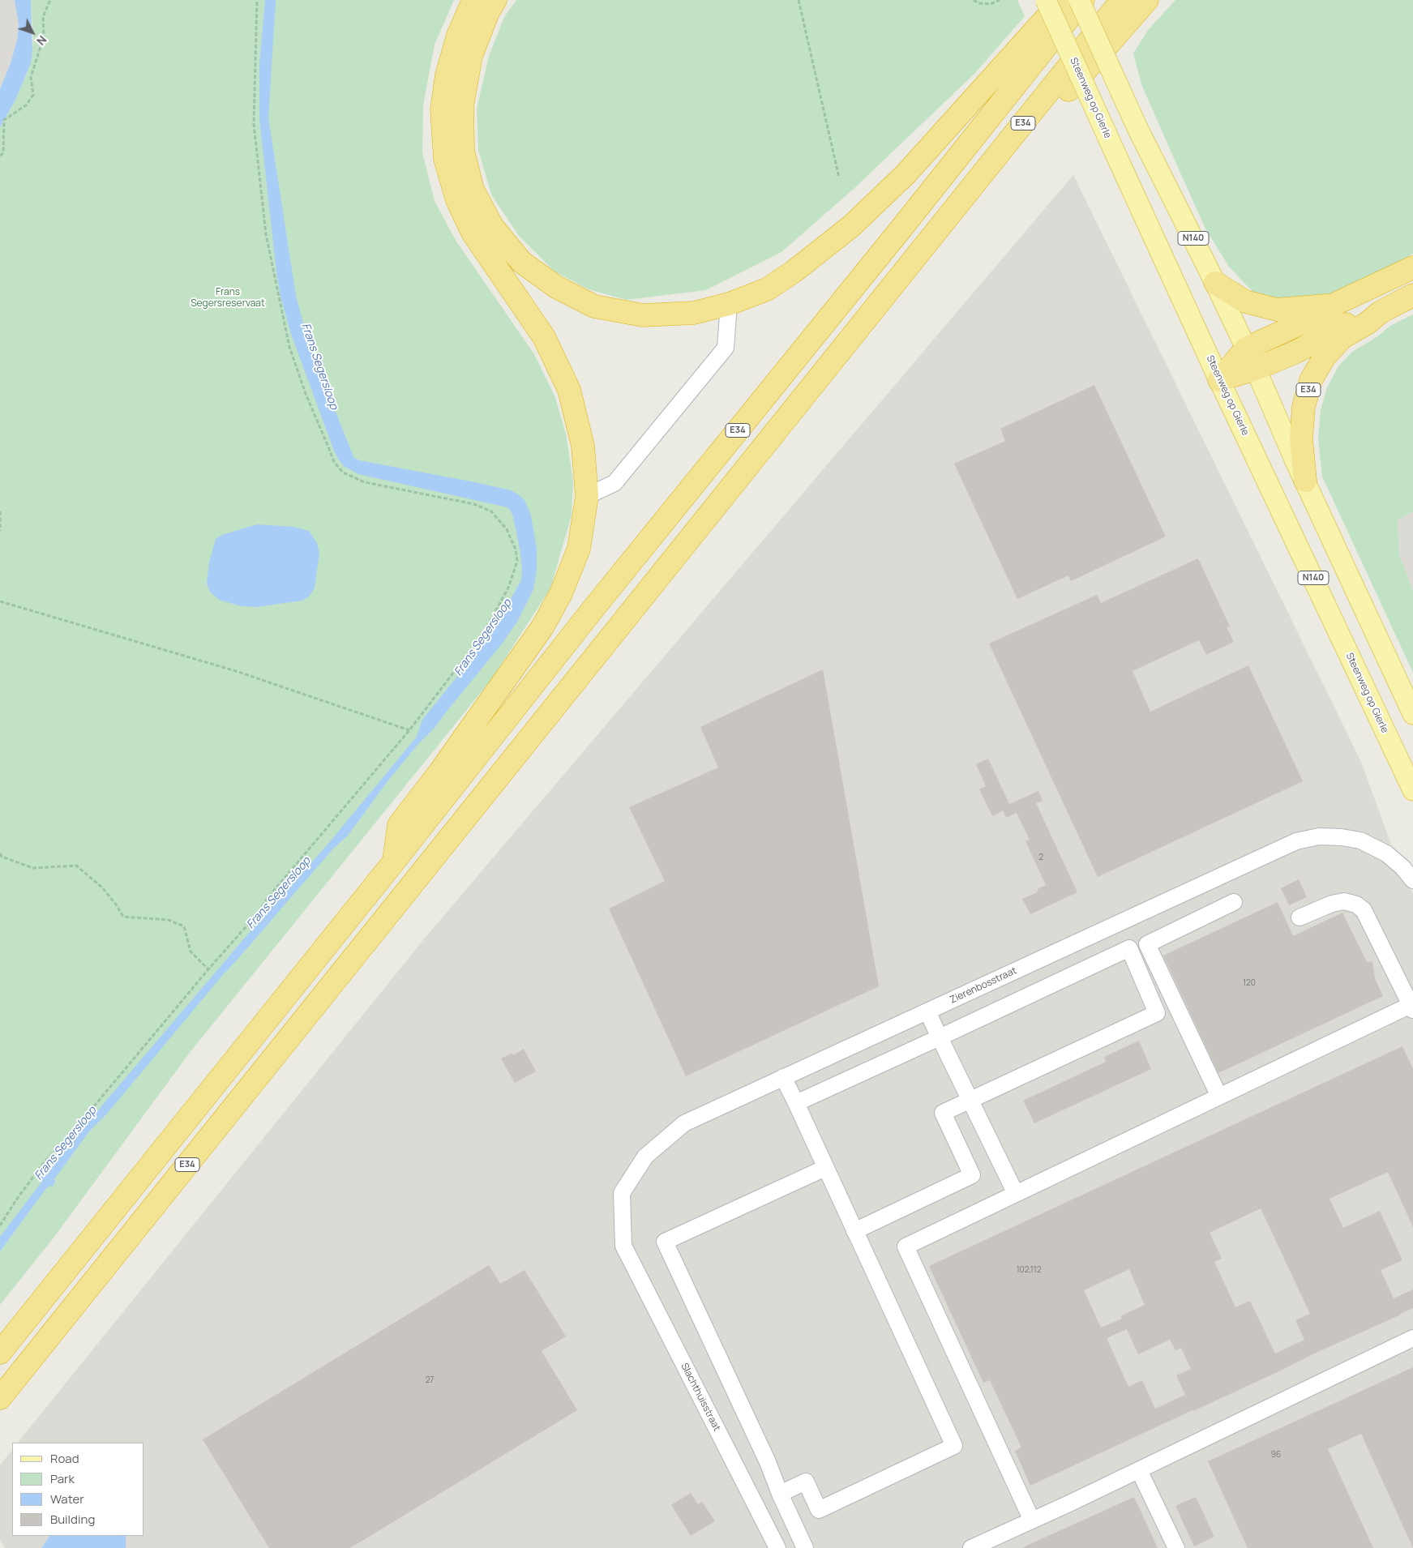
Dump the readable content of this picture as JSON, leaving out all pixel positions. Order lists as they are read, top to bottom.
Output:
{
  "streets": {
    "highway": ["E34"],
    "main road": ["Steenweg op Gierle", "N140"],
    "street": ["Zierenbosstraat", "Slachthuisstraat"]
  },
  "crossings": [
    ["Steenweg op Gierle", "E34"],
    ["E34", "N140"],
    ["Zierenbosstraat", "Slachthuisstraat"]
  ],
  "water": ["Frans Segersloop"],
  "parks": ["Frans Segersreservaat"],
  "house_numbers": [
    "2",
    "120",
    "102,112",
    "27",
    "96"
  ],
  "legend": [
    "Road",
    "Park",
    "Water",
    "Building"
  ],
  "north": "bottom right"
}
